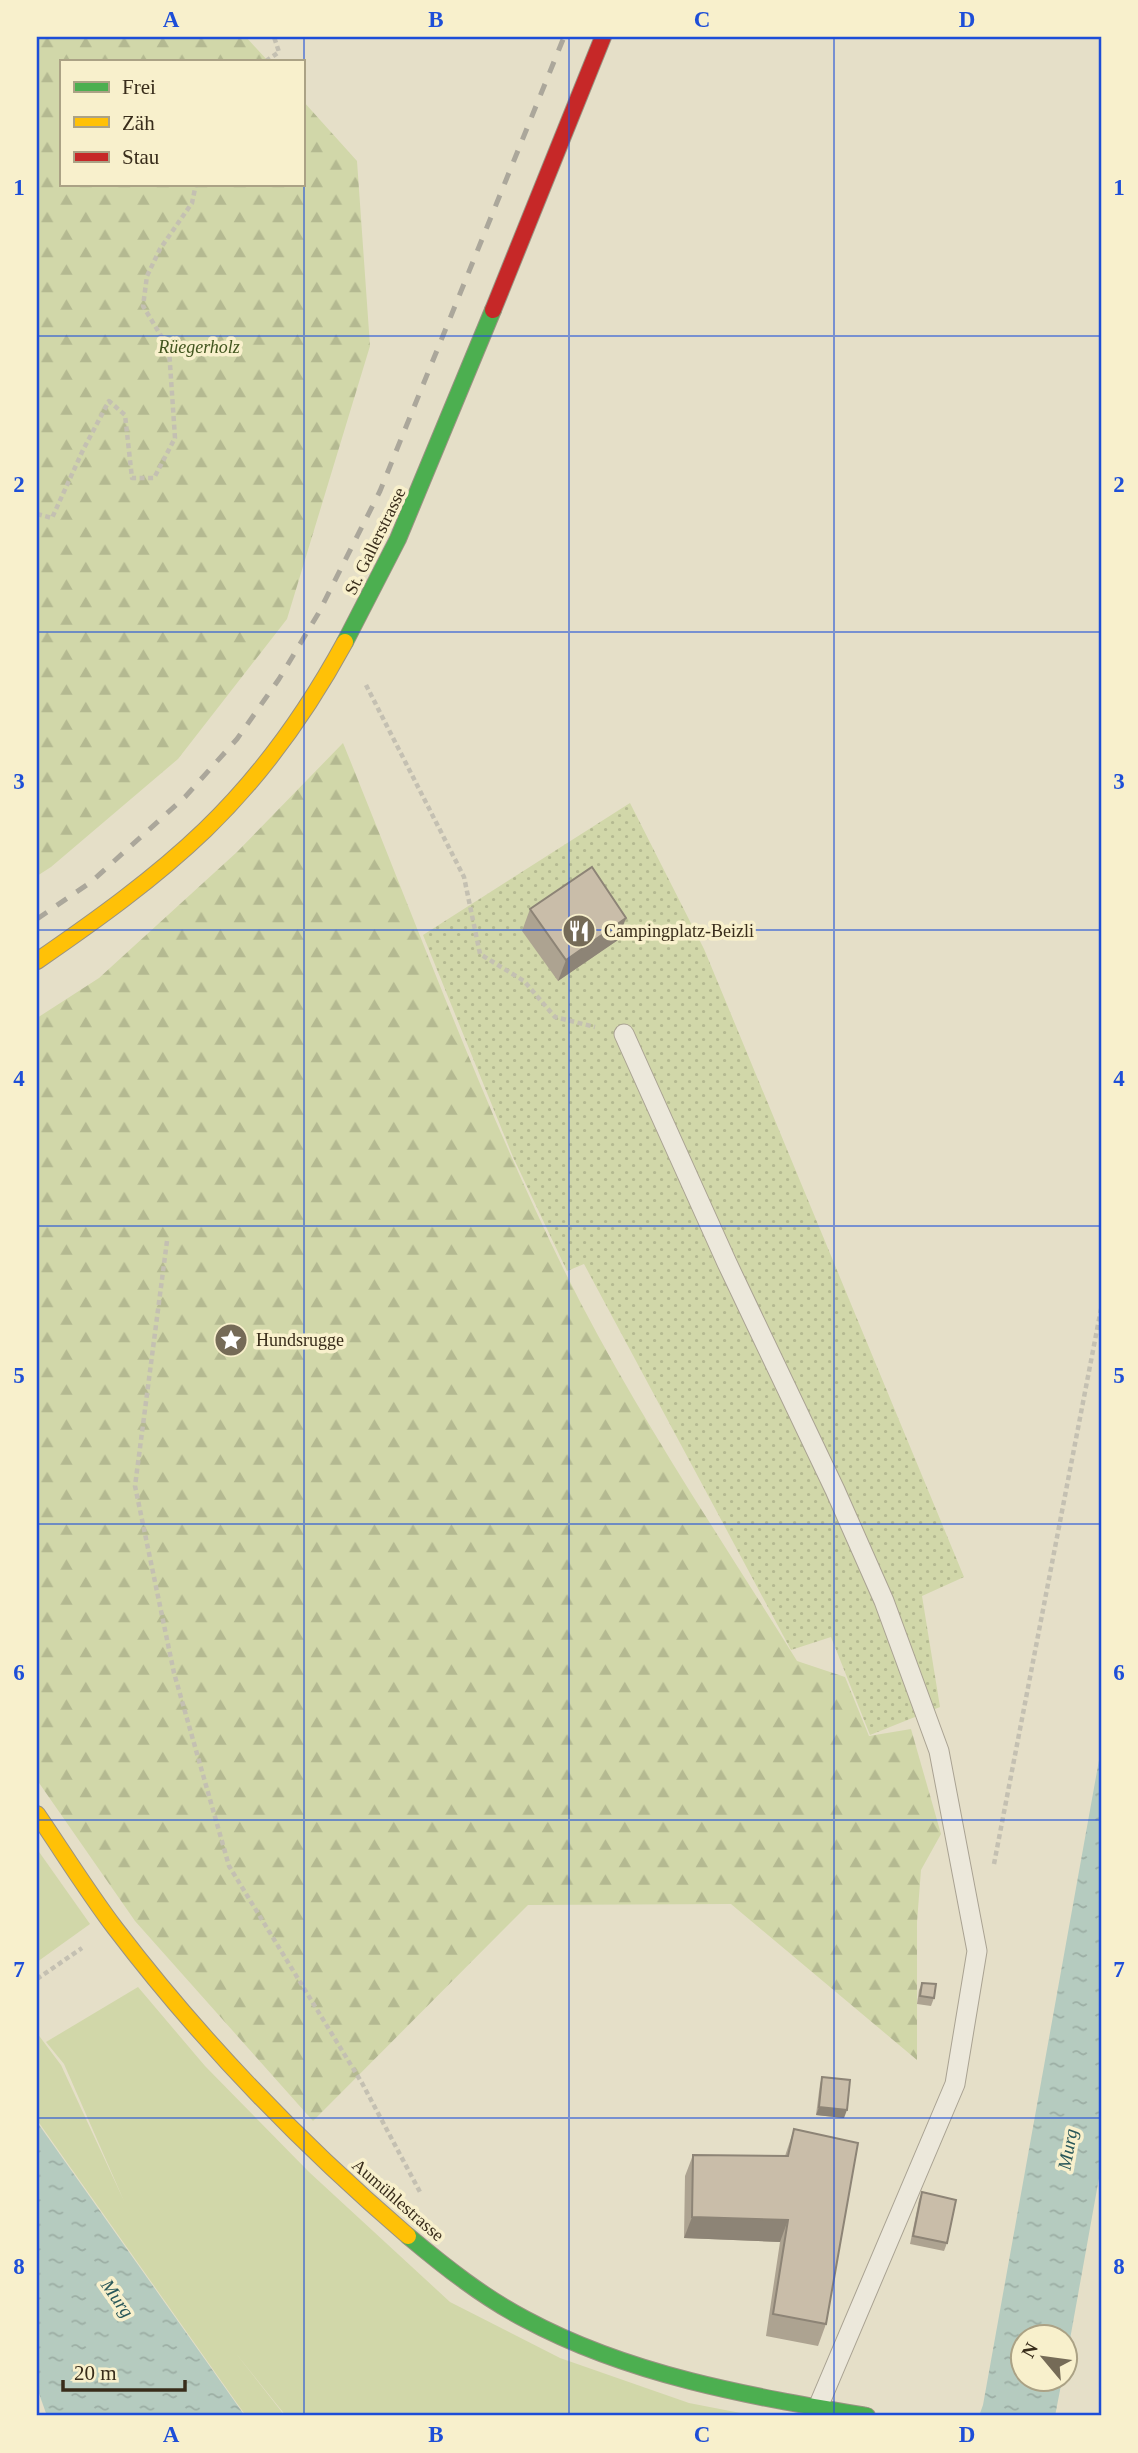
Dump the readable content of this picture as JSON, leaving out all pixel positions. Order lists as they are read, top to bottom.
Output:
{
  "streets": {
    "main road": ["St. Gallerstrasse", "Aumühlestrasse"]
  },
  "water": ["Murg"],
  "parks": ["Rüegerholz"],
  "places": {
    "restaurant": ["Campingplatz-Beizli"],
    "place": ["Hundsrugge"]
  },
  "legend": ["Frei", "Zäh", "Stau"],
  "scale_bar": "20 m",
  "north": "top left",
  "grid": {
    "columns": [
      "A",
      "B",
      "C",
      "D"
    ],
    "rows": [
      "1",
      "2",
      "3",
      "4",
      "5",
      "6",
      "7",
      "8"
    ]
  }
}
